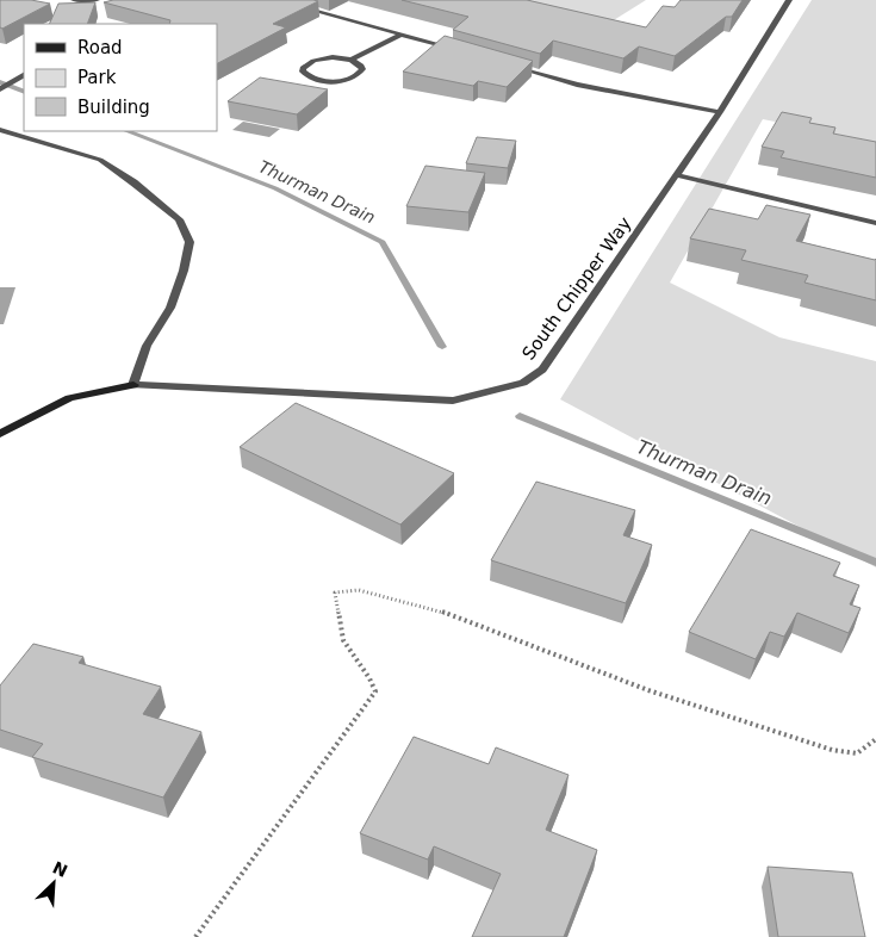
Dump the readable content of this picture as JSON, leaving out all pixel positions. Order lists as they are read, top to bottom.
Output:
{
  "streets": {
    "street": ["South Chipper Way"]
  },
  "water": ["Thurman Drain"],
  "legend": ["Road", "Park", "Building"],
  "north": "top right"
}
